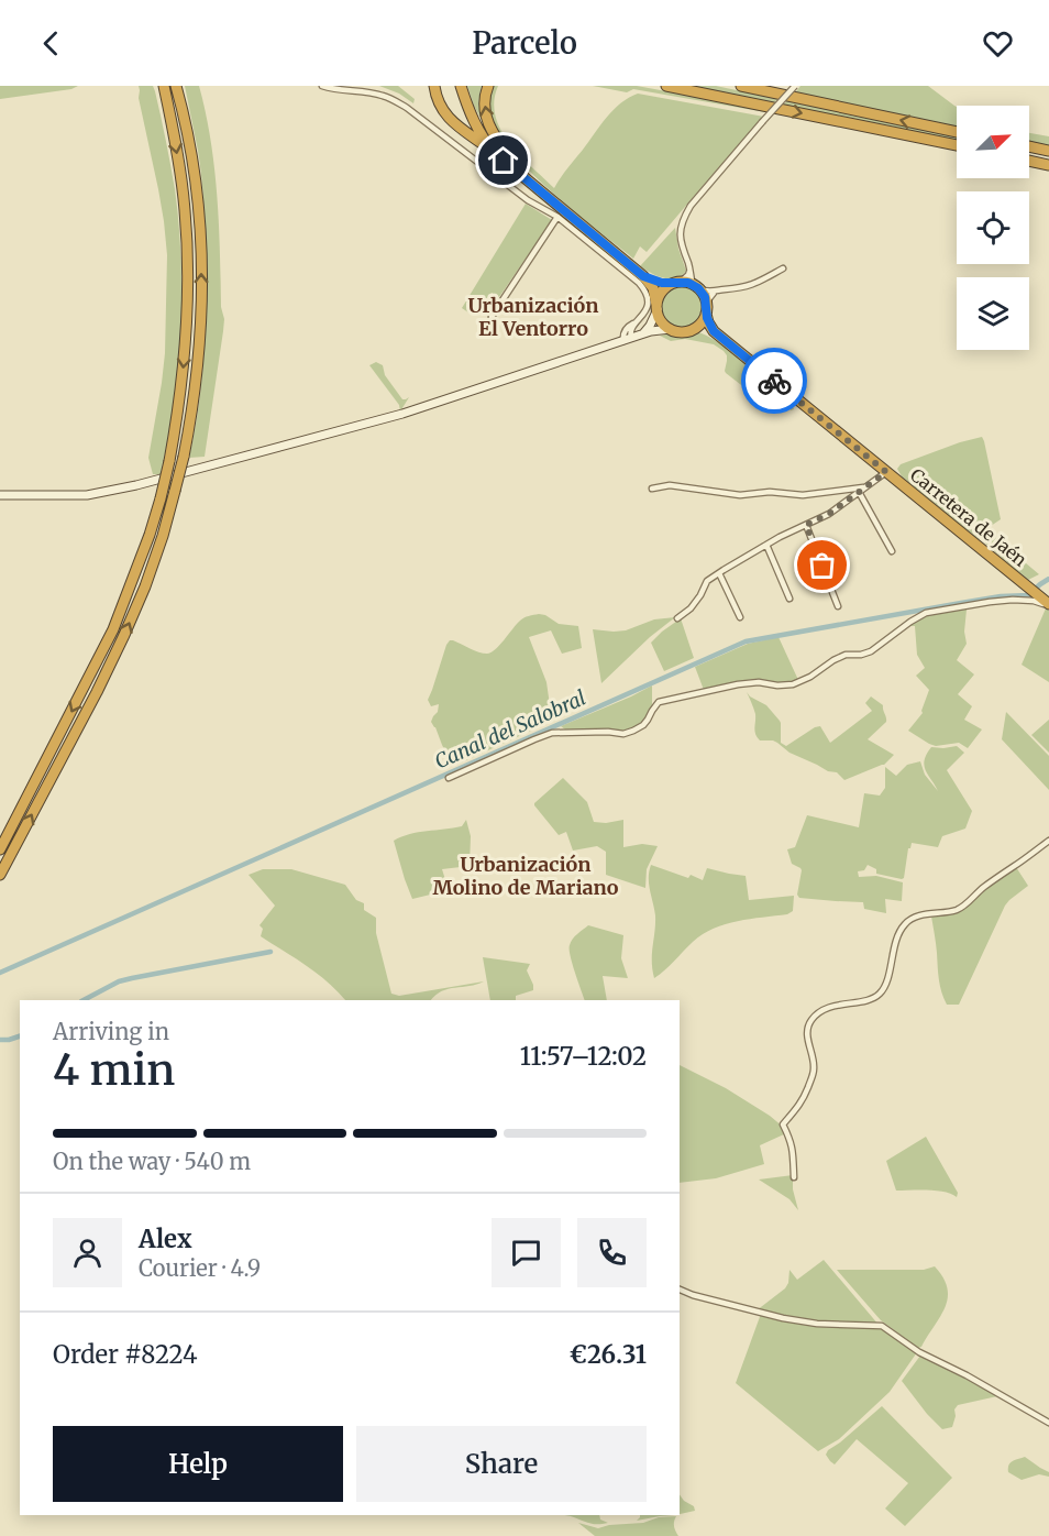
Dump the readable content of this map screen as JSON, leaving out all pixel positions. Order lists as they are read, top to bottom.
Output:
{
  "streets": {
    "highway": ["Carretera de Jaén"]
  },
  "districts": ["Urbanización El Ventorro", "Urbanización Molino de Mariano"],
  "water": ["Canal del Salobral"],
  "north": "top right",
  "page": {
    "header": "Parcelo",
    "heading": ["4 min", "Arriving in", "11:57–12:02"],
    "panel": [
      "Alex",
      "Courier · 4.9",
      "Order #8224",
      "€26.31"
    ],
    "bar": "On the way · 540 m",
    "buttons": ["Help", "Share"]
  }
}
